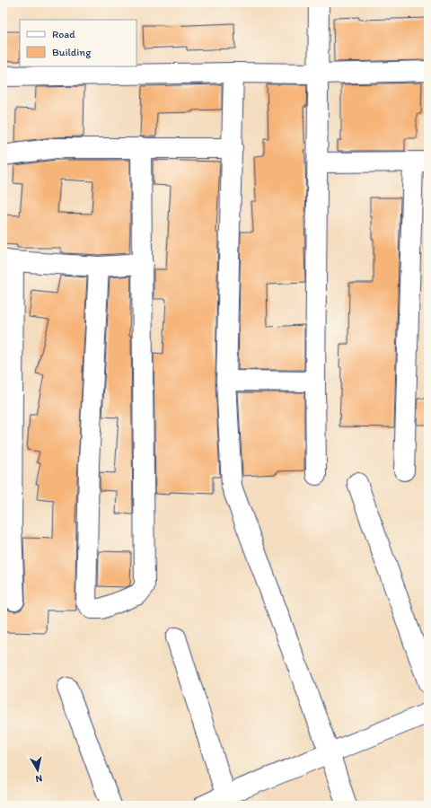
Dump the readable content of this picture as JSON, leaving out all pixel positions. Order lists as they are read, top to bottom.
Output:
{
  "legend": ["Road", "Building"],
  "north": "bottom"
}
